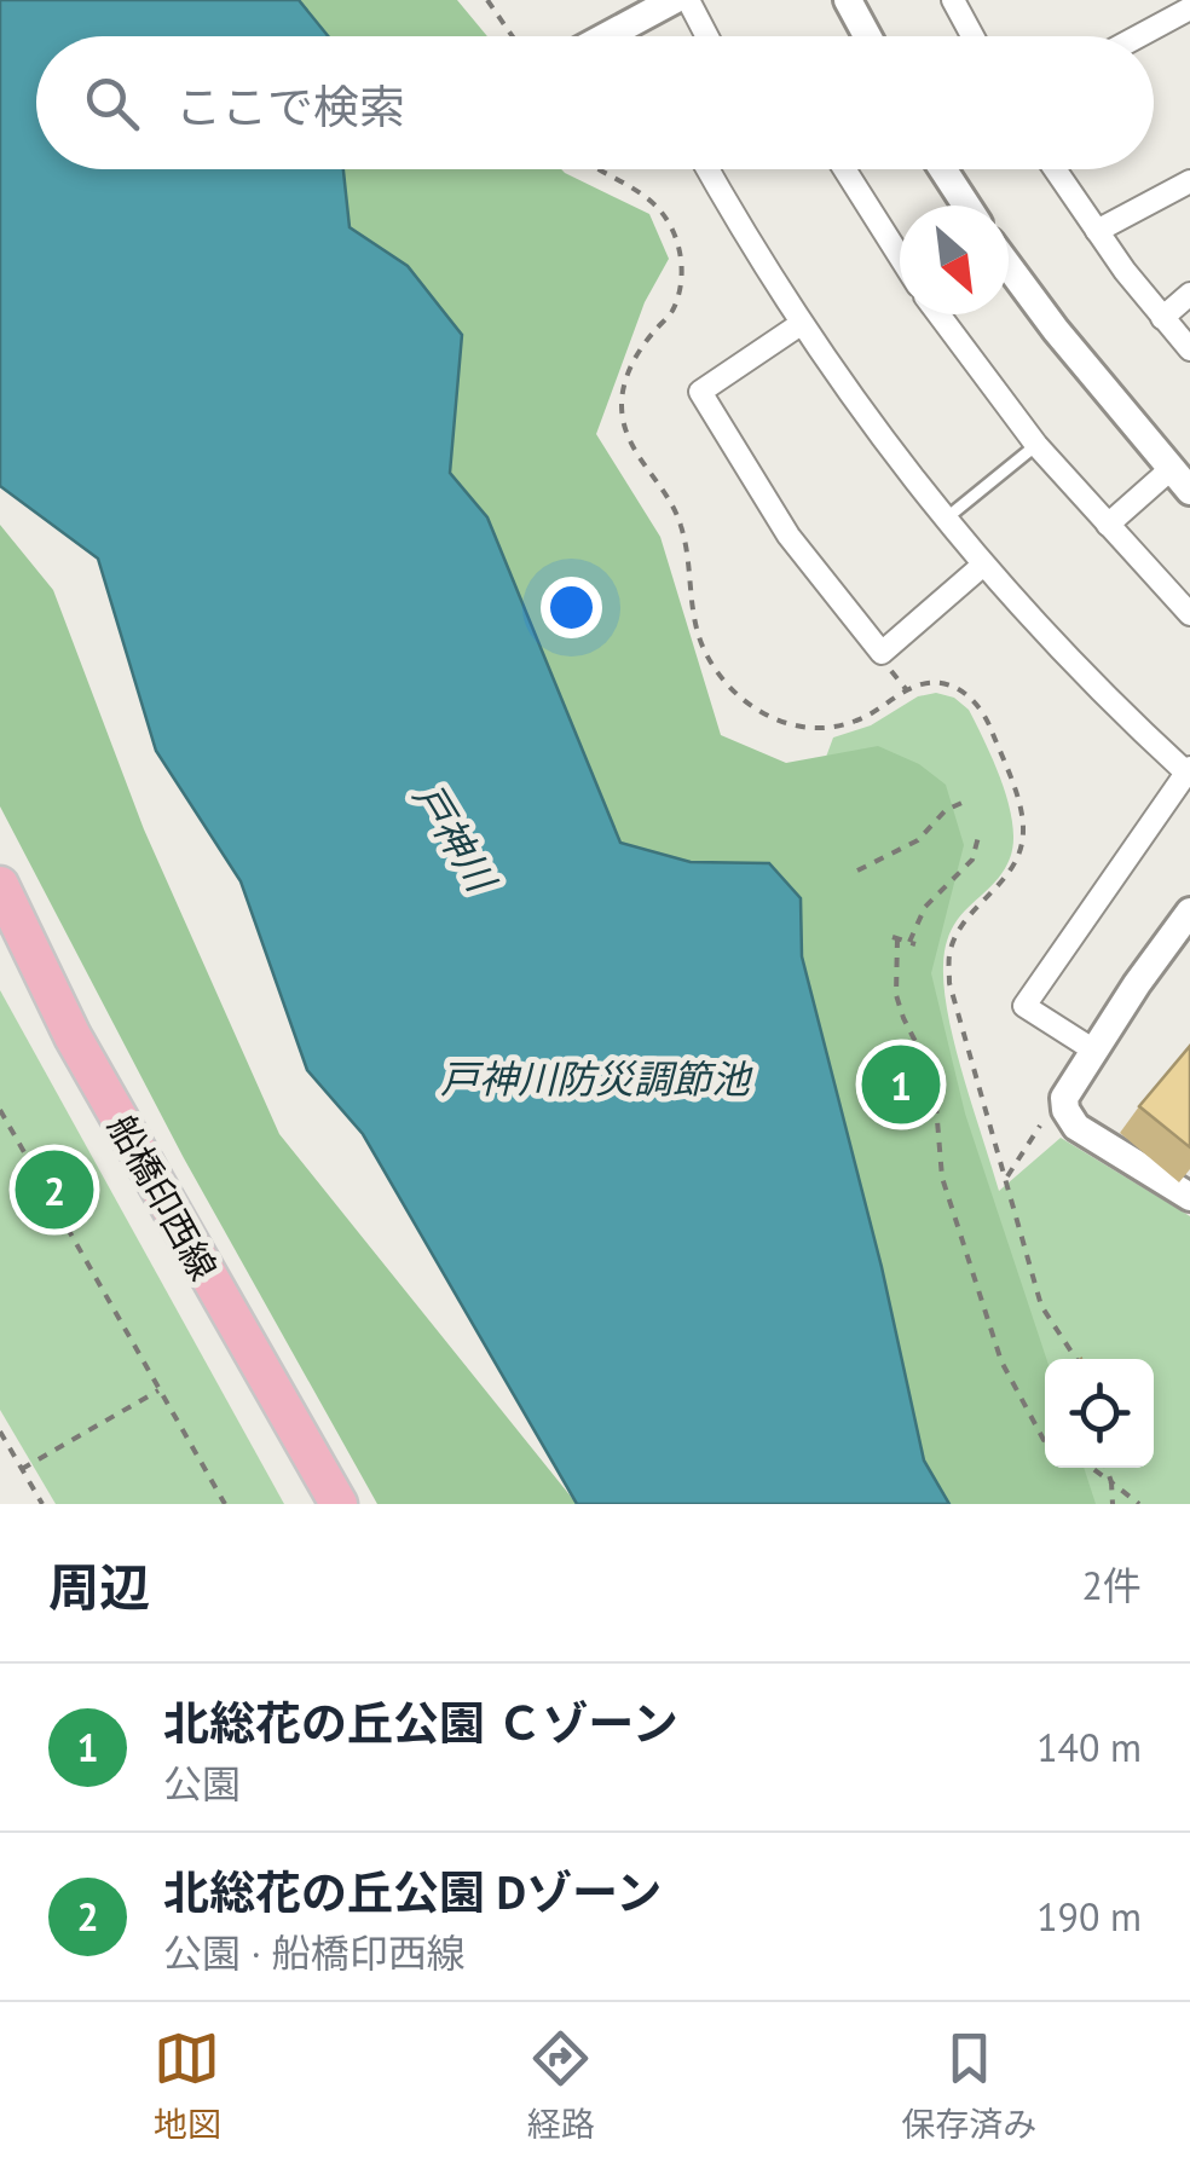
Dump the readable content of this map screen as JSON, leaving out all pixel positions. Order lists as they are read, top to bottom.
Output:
{
  "streets": {
    "main road": ["船橋印西線"]
  },
  "water": ["戸神川", "戸神川防災調節池"],
  "north": "bottom right",
  "page": {
    "search": "ここで検索",
    "pins": ["1", "2"],
    "heading": ["周辺", "2件"],
    "list": [
      {
        "mark": "1",
        "name": "北総花の丘公園 Ｃゾーン",
        "note": "公園",
        "value": "140 m"
      },
      {
        "mark": "2",
        "name": "北総花の丘公園 Dゾーン",
        "note": "公園 · 船橋印西線",
        "value": "190 m"
      }
    ],
    "nav": ["地図", "経路", "保存済み"]
  }
}
